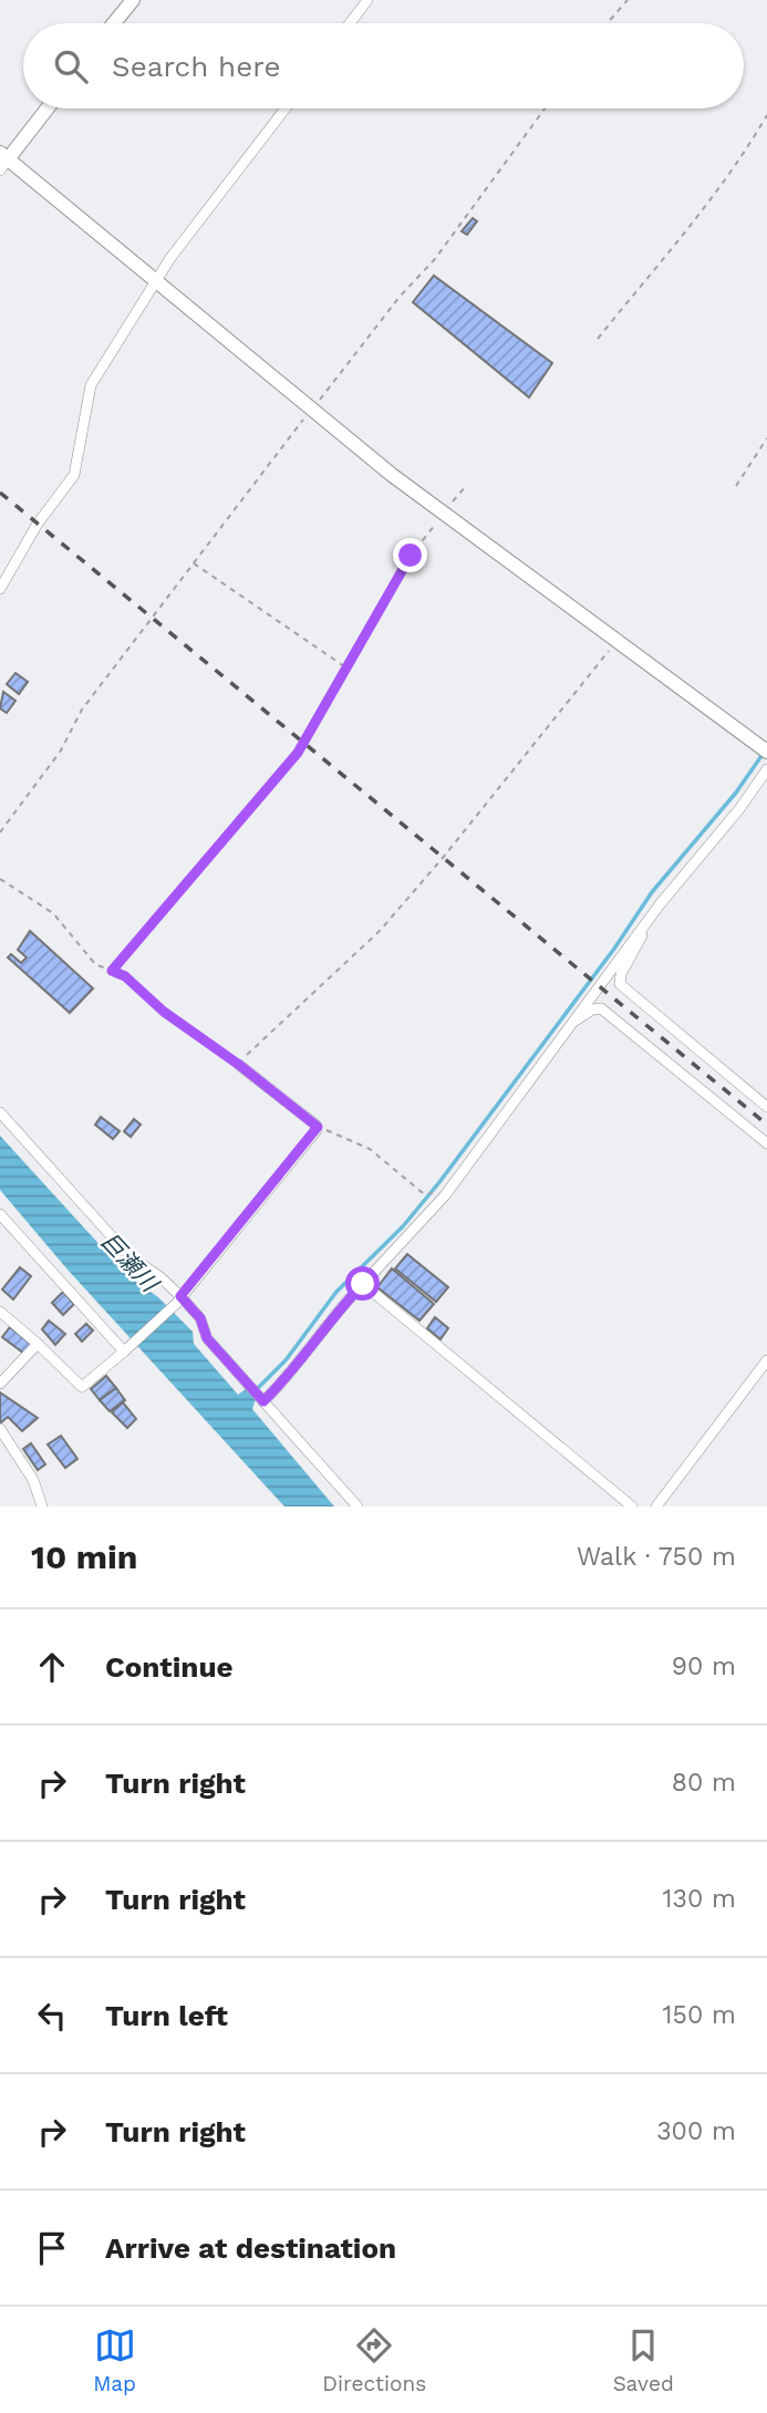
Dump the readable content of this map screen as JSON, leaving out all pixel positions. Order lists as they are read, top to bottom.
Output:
{
  "water": ["巨瀬川"],
  "page": {
    "search": "Search here",
    "heading": ["10 min", "Walk · 750 m"],
    "list": [
      ["Continue", "90 m"],
      ["Turn right", "80 m"],
      ["Turn right", "130 m"],
      ["Turn left", "150 m"],
      ["Turn right", "300 m"],
      "Arrive at destination"
    ],
    "nav": ["Map", "Directions", "Saved"]
  }
}
